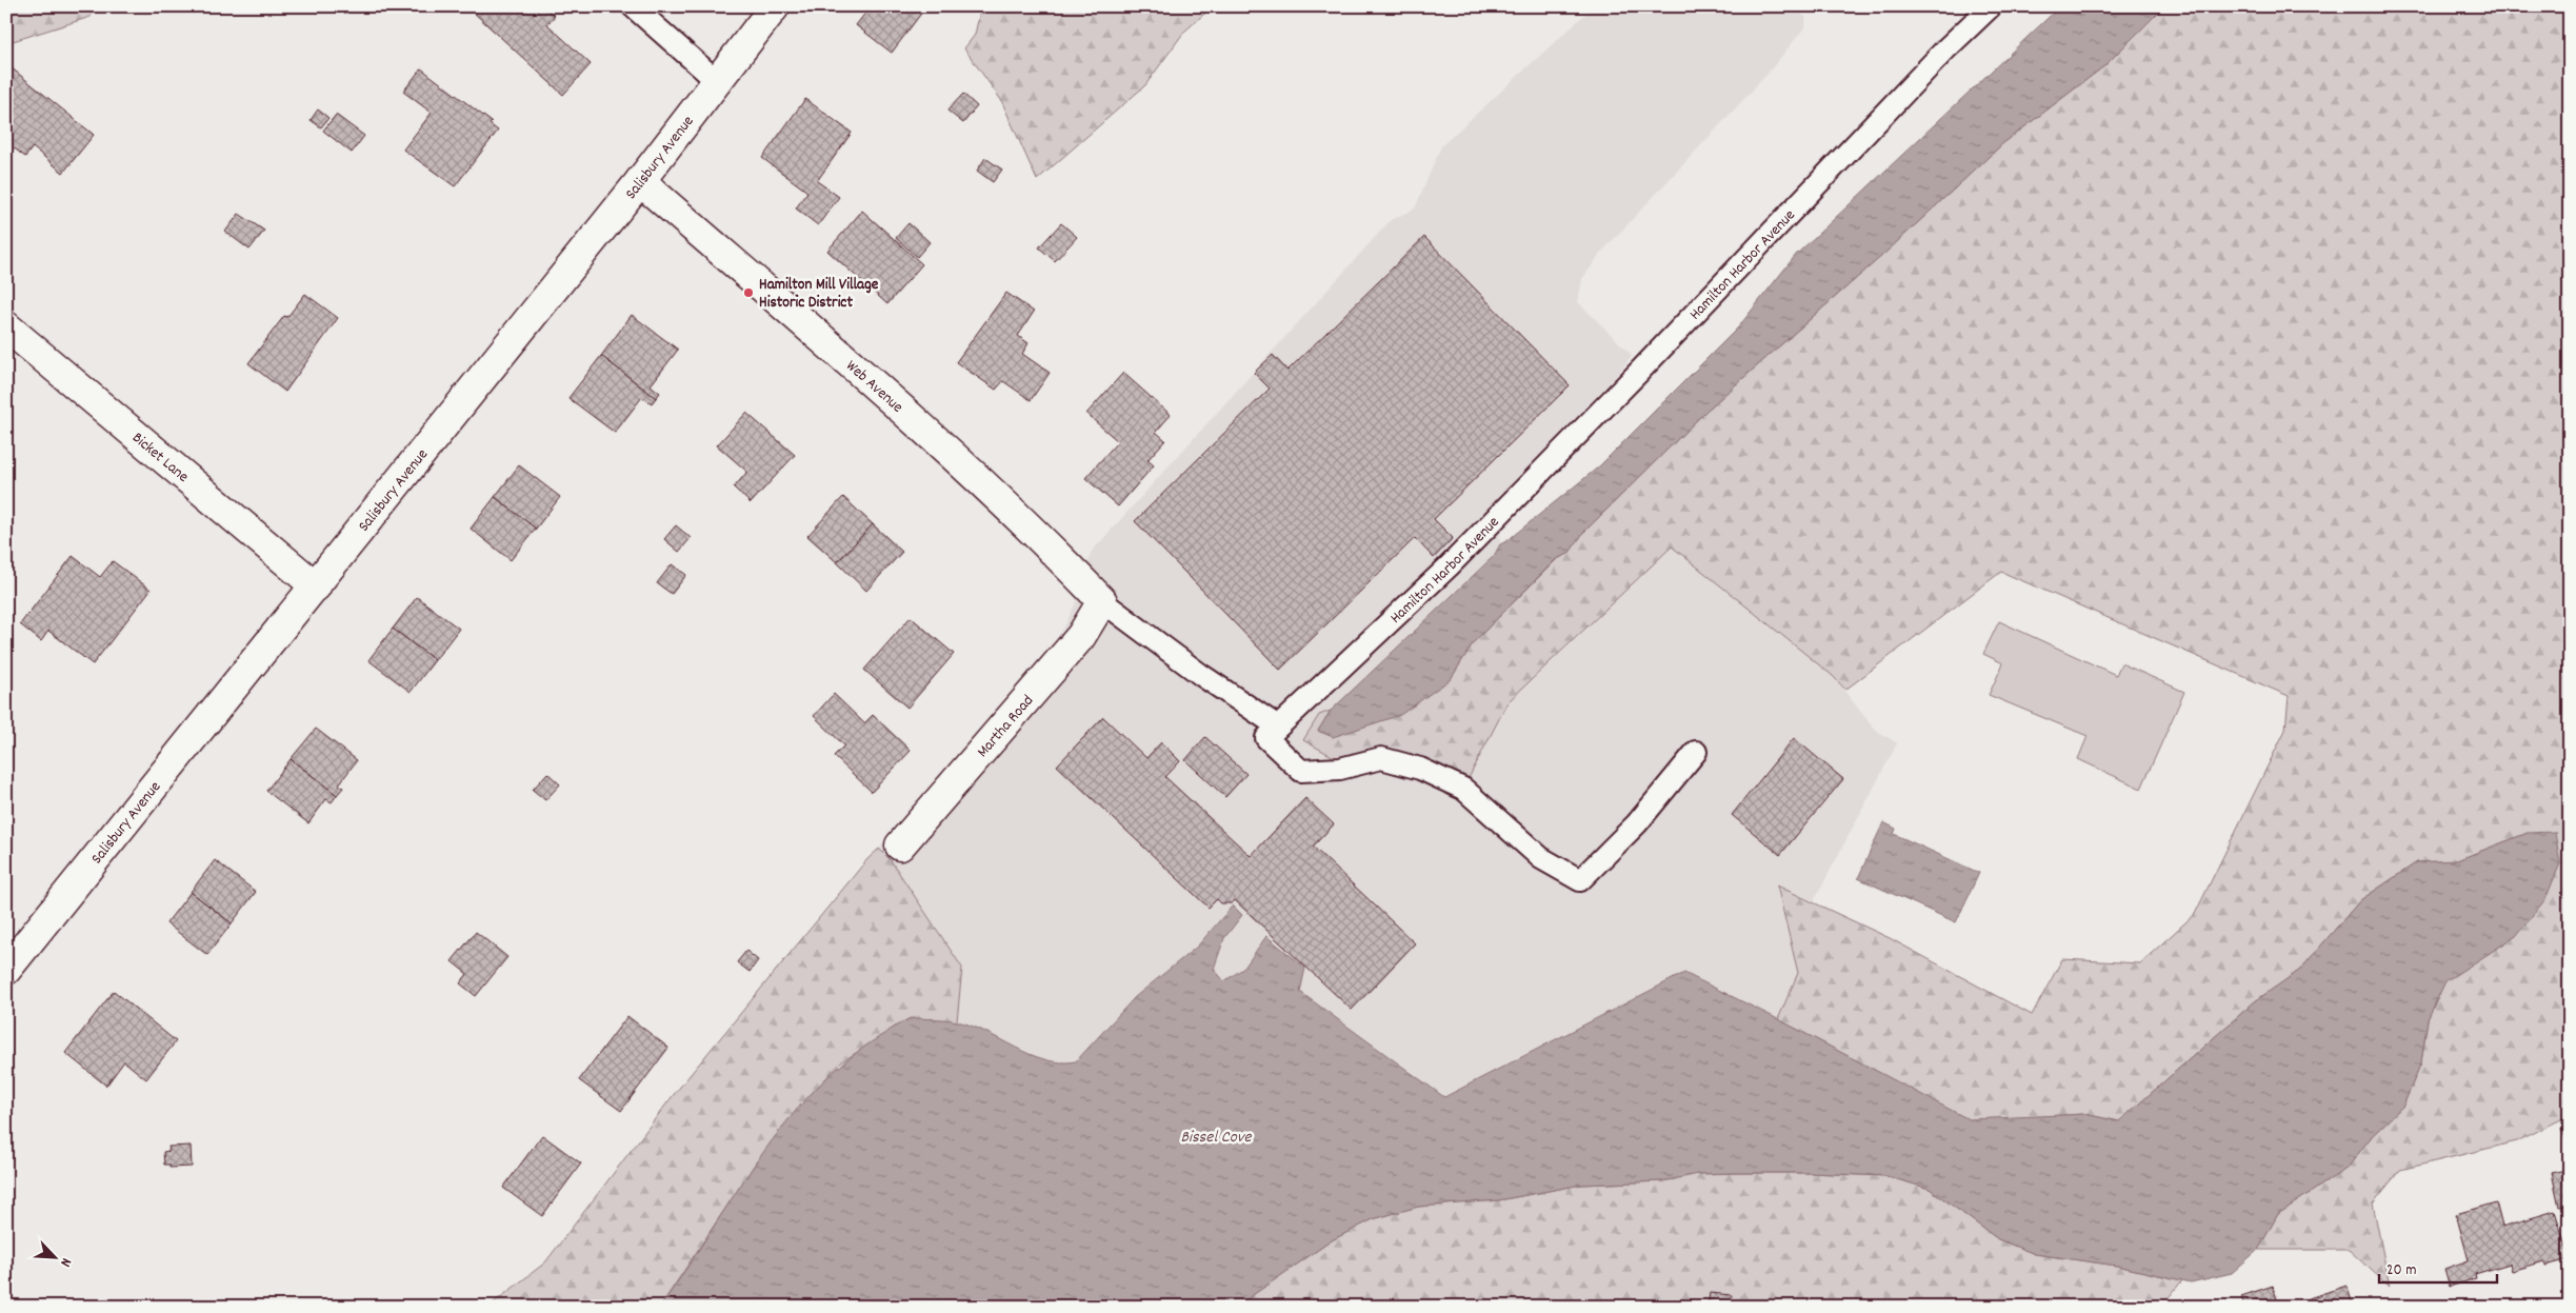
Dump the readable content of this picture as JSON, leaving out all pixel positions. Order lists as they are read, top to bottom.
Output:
{
  "streets": {
    "street": [
      "Salisbury Avenue",
      "Web Avenue",
      "Bicket Lane",
      "Martha Road"
    ],
    "lane": ["Hamilton Harbor Avenue"]
  },
  "crossings": [
    ["Salisbury Avenue", "Web Avenue"],
    ["Salisbury Avenue", "Bicket Lane"],
    ["Web Avenue", "Martha Road"]
  ],
  "water": ["Bissel Cove"],
  "places": ["Hamilton Mill Village Historic District"],
  "scale_bar": "20 m",
  "north": "bottom right"
}
